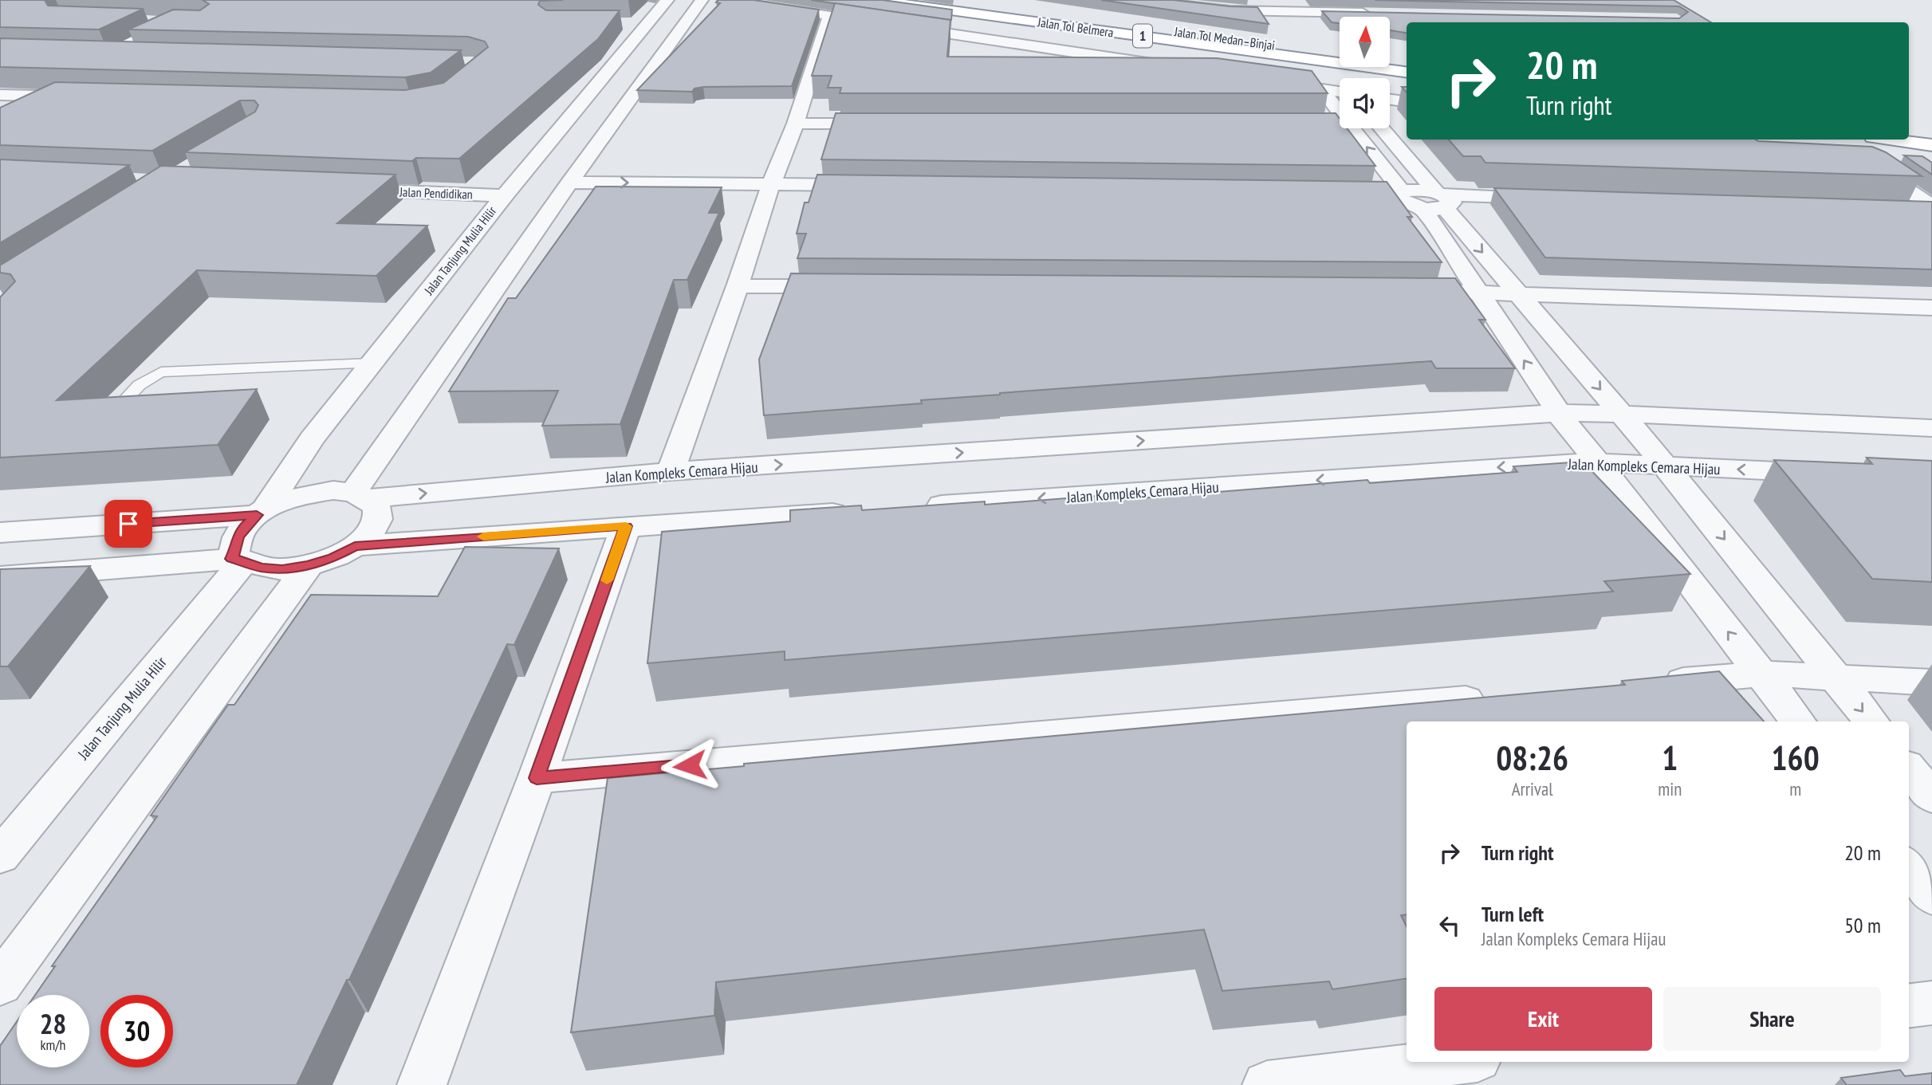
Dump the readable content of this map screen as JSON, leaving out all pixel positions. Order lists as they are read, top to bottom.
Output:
{
  "streets": {
    "highway": ["Jalan Tol Belmera", "1", "Jalan Tol Medan–Binjai"],
    "street": ["Jalan Pendidikan", "Jalan Tanjung Mulia Hilir", "Jalan Kompleks Cemara Hijau"]
  },
  "crossings": [
    ["Jalan Pendidikan", "Jalan Tanjung Mulia Hilir"],
    ["Jalan Tanjung Mulia Hilir", "Jalan Kompleks Cemara Hijau"]
  ],
  "north": "top",
  "page": {
    "turn": ["20 m", "Turn right"],
    "eta": [
      "08:26",
      "Arrival",
      "1",
      "min",
      "160",
      "m"
    ],
    "list": [
      {
        "name": "Turn right",
        "value": "20 m"
      },
      {
        "name": "Turn left",
        "note": "Jalan Kompleks Cemara Hijau",
        "value": "50 m"
      }
    ],
    "buttons": ["Exit", "Share"],
    "speed": "28 km/h",
    "limit": "30"
  }
}
